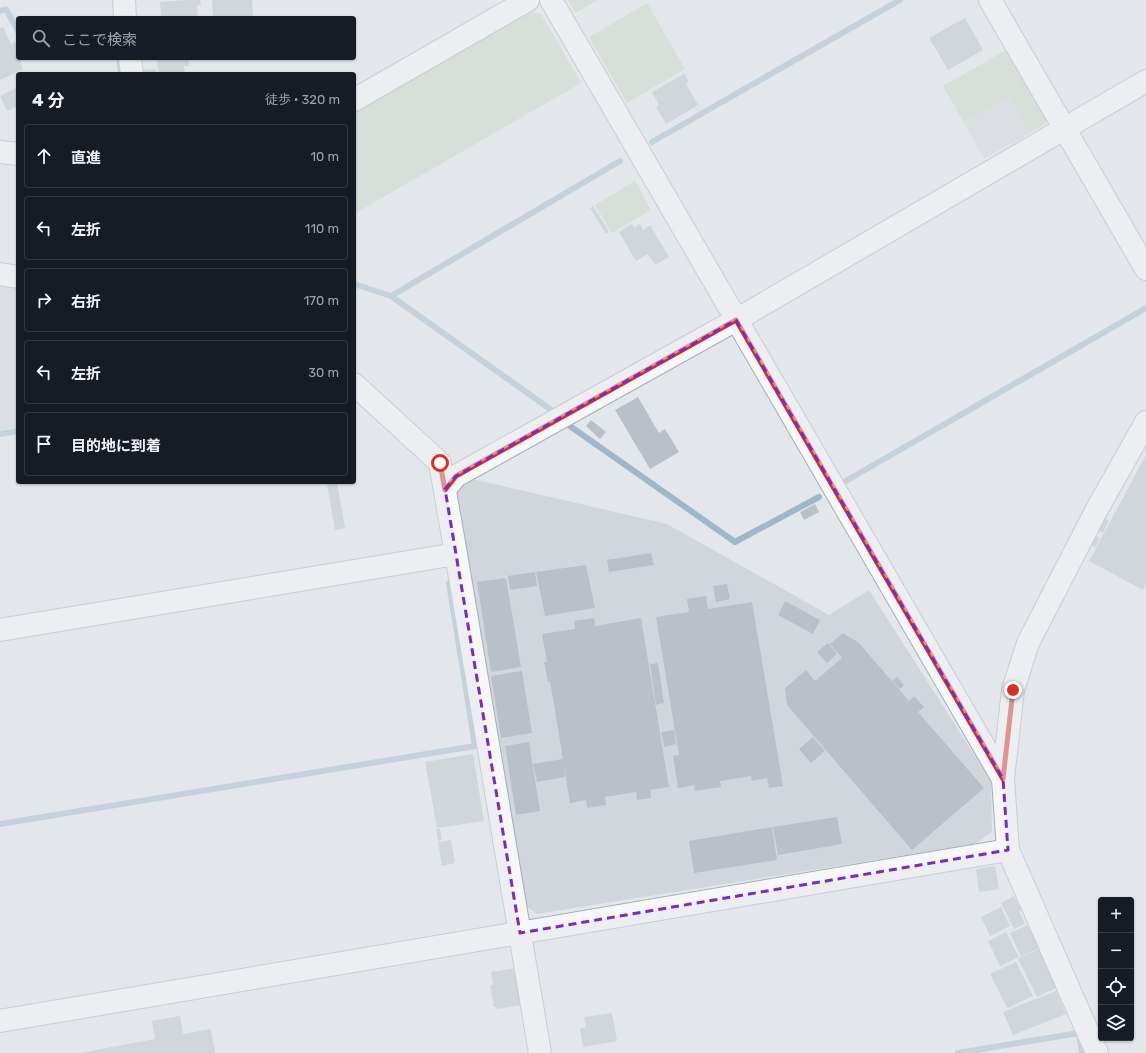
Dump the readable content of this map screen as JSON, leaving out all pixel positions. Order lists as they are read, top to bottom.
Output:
{
  "page": {
    "search": "ここで検索",
    "heading": ["4 分", "徒歩 · 320 m"],
    "list": [
      ["直進", "10 m"],
      ["左折", "110 m"],
      ["右折", "170 m"],
      ["左折", "30 m"],
      "目的地に到着"
    ],
    "map_buttons": ["+", "−"]
  }
}
